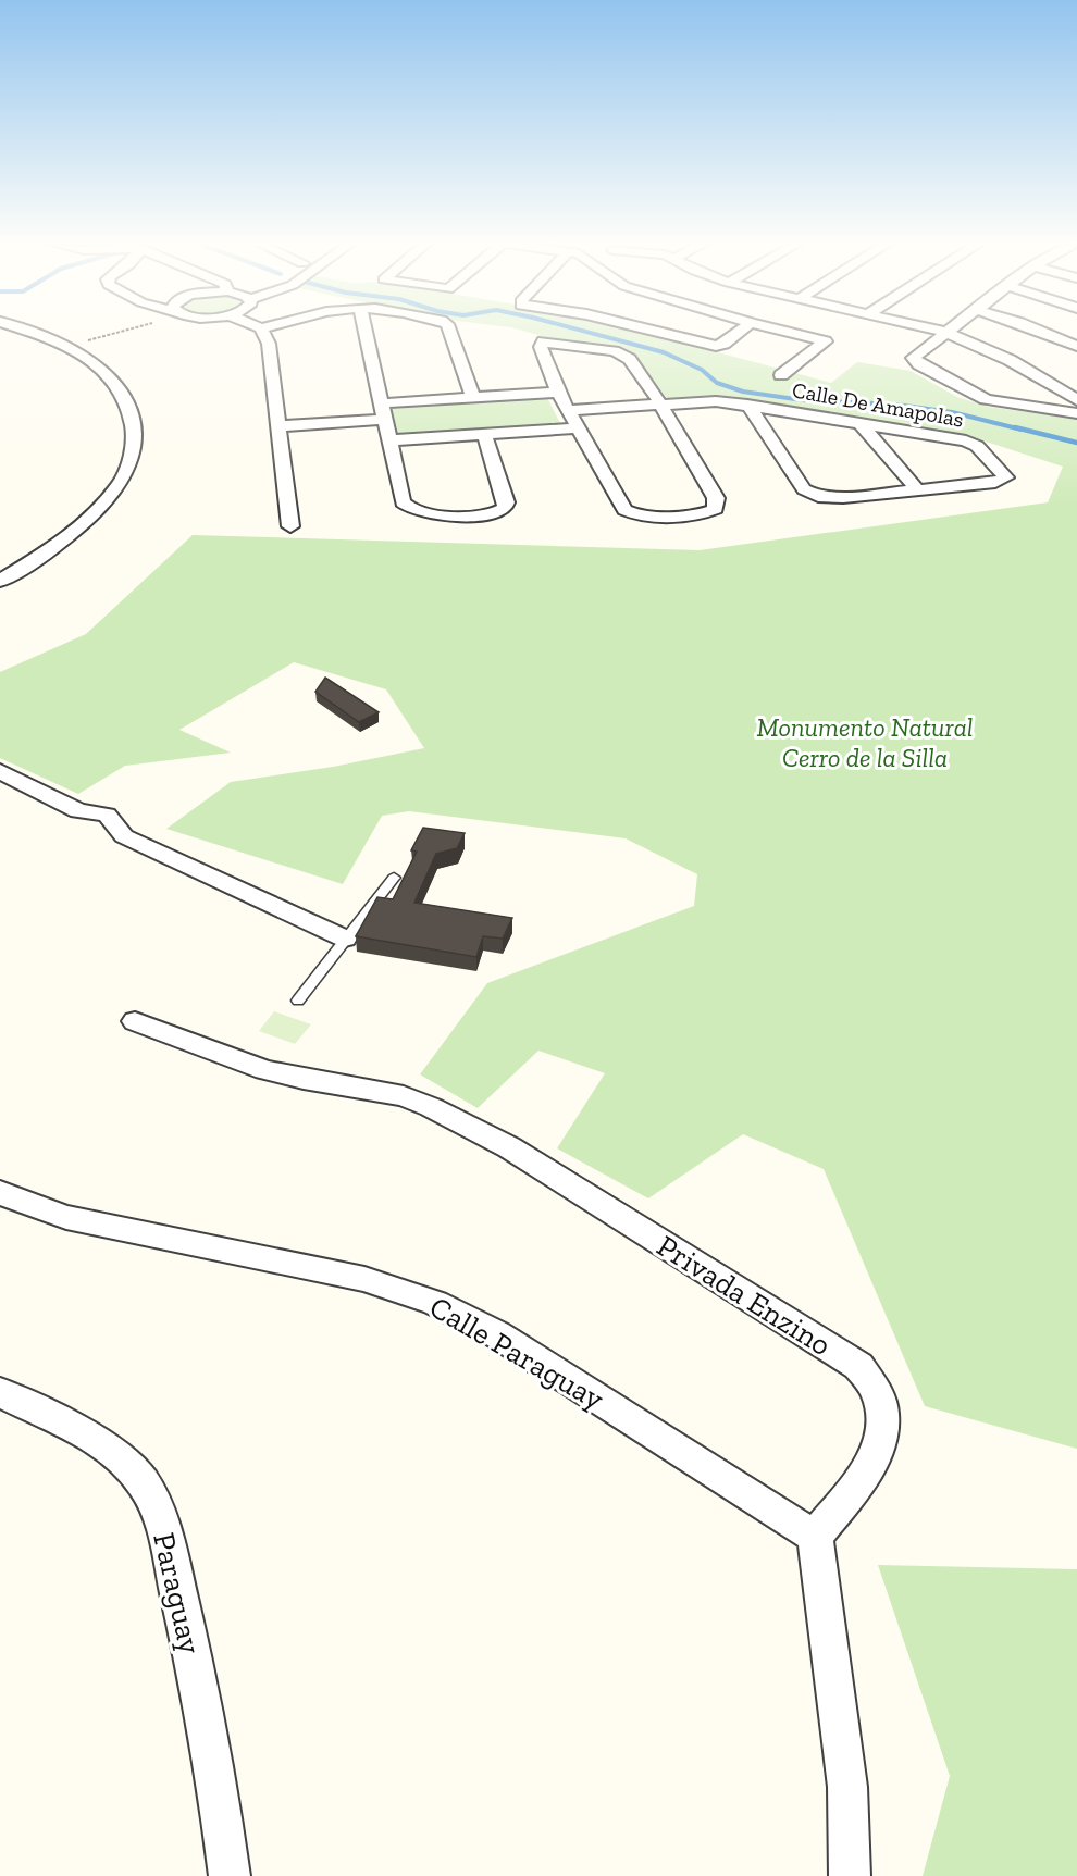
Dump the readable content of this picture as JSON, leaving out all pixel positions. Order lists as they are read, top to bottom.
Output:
{
  "streets": {
    "street": [
      "Calle De Amapolas",
      "Privada Enzino",
      "Calle Paraguay",
      "Paraguay"
    ]
  },
  "crossings": [
    ["Privada Enzino", "Calle Paraguay"]
  ],
  "parks": ["Monumento Natural Cerro de la Silla"]
}
